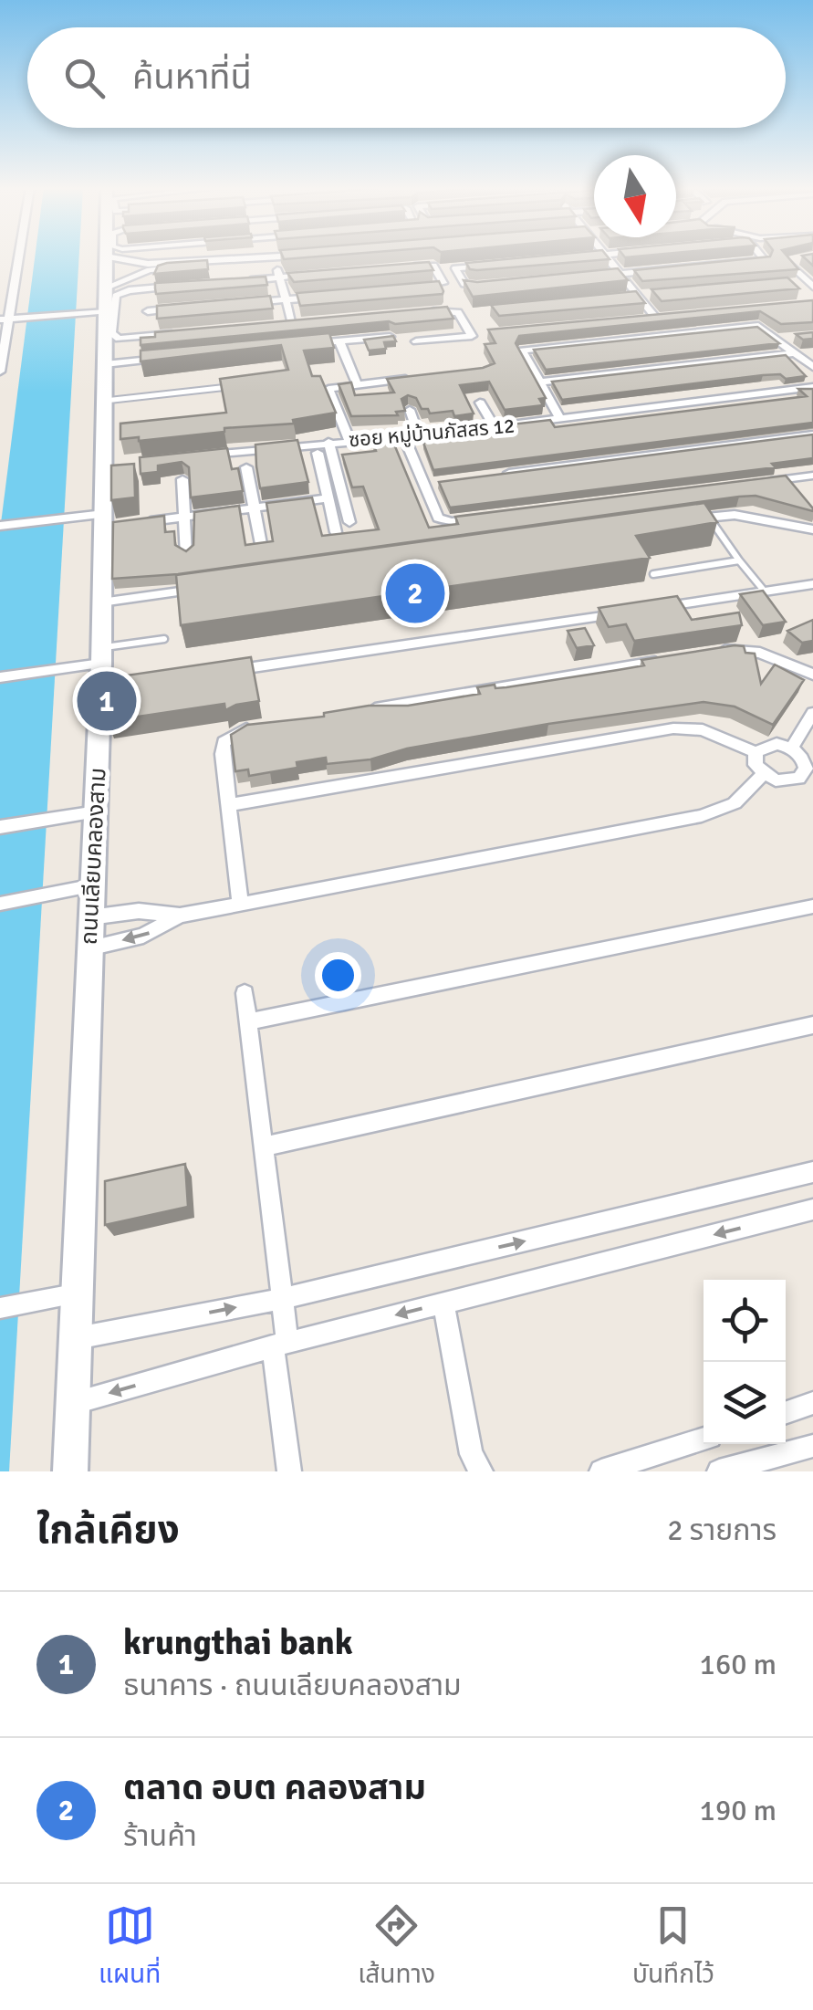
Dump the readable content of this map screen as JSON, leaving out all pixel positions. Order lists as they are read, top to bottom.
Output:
{
  "streets": {
    "main road": ["ถนนเลียบคลองสาม"],
    "street": ["ซอย หมู่บ้านภัสสร 12"]
  },
  "north": "bottom",
  "page": {
    "search": "ค้นหาที่นี่",
    "pins": ["2", "1"],
    "heading": ["ใกล้เคียง", "2 รายการ"],
    "list": [
      {
        "mark": "1",
        "name": "krungthai bank",
        "note": "ธนาคาร · ถนนเลียบคลองสาม",
        "value": "160 m"
      },
      {
        "mark": "2",
        "name": "ตลาด อบต คลองสาม",
        "note": "ร้านค้า",
        "value": "190 m"
      }
    ],
    "nav": ["แผนที่", "เส้นทาง", "บันทึกไว้"]
  }
}
